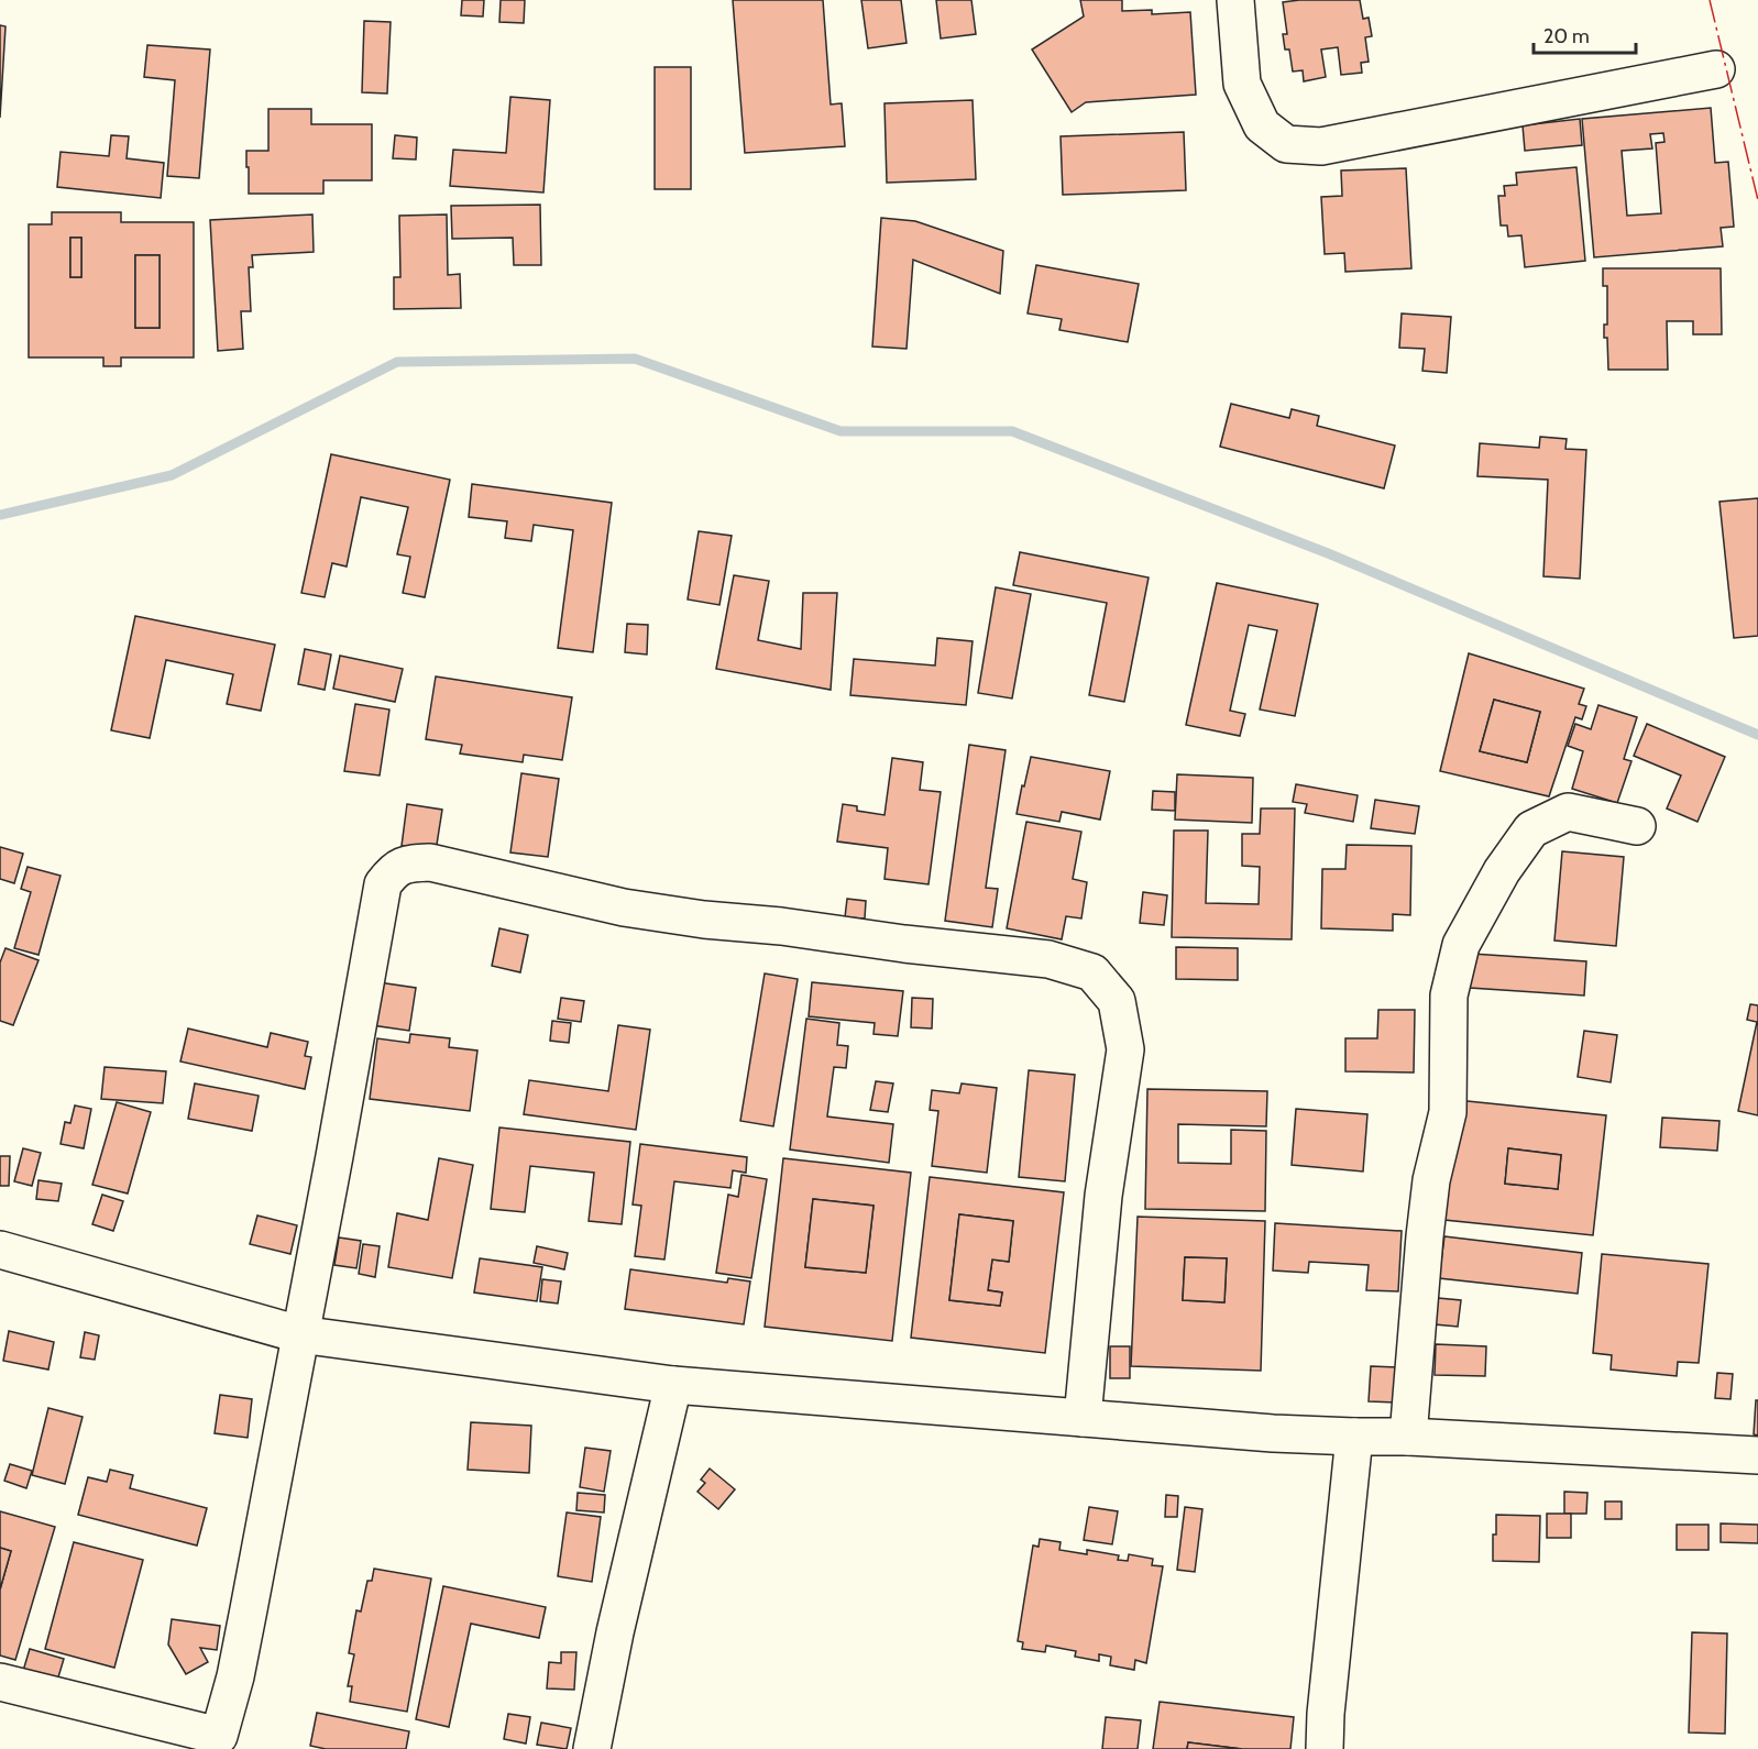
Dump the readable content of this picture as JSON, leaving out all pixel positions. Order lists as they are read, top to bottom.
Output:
{
  "scale_bar": "20 m"
}
